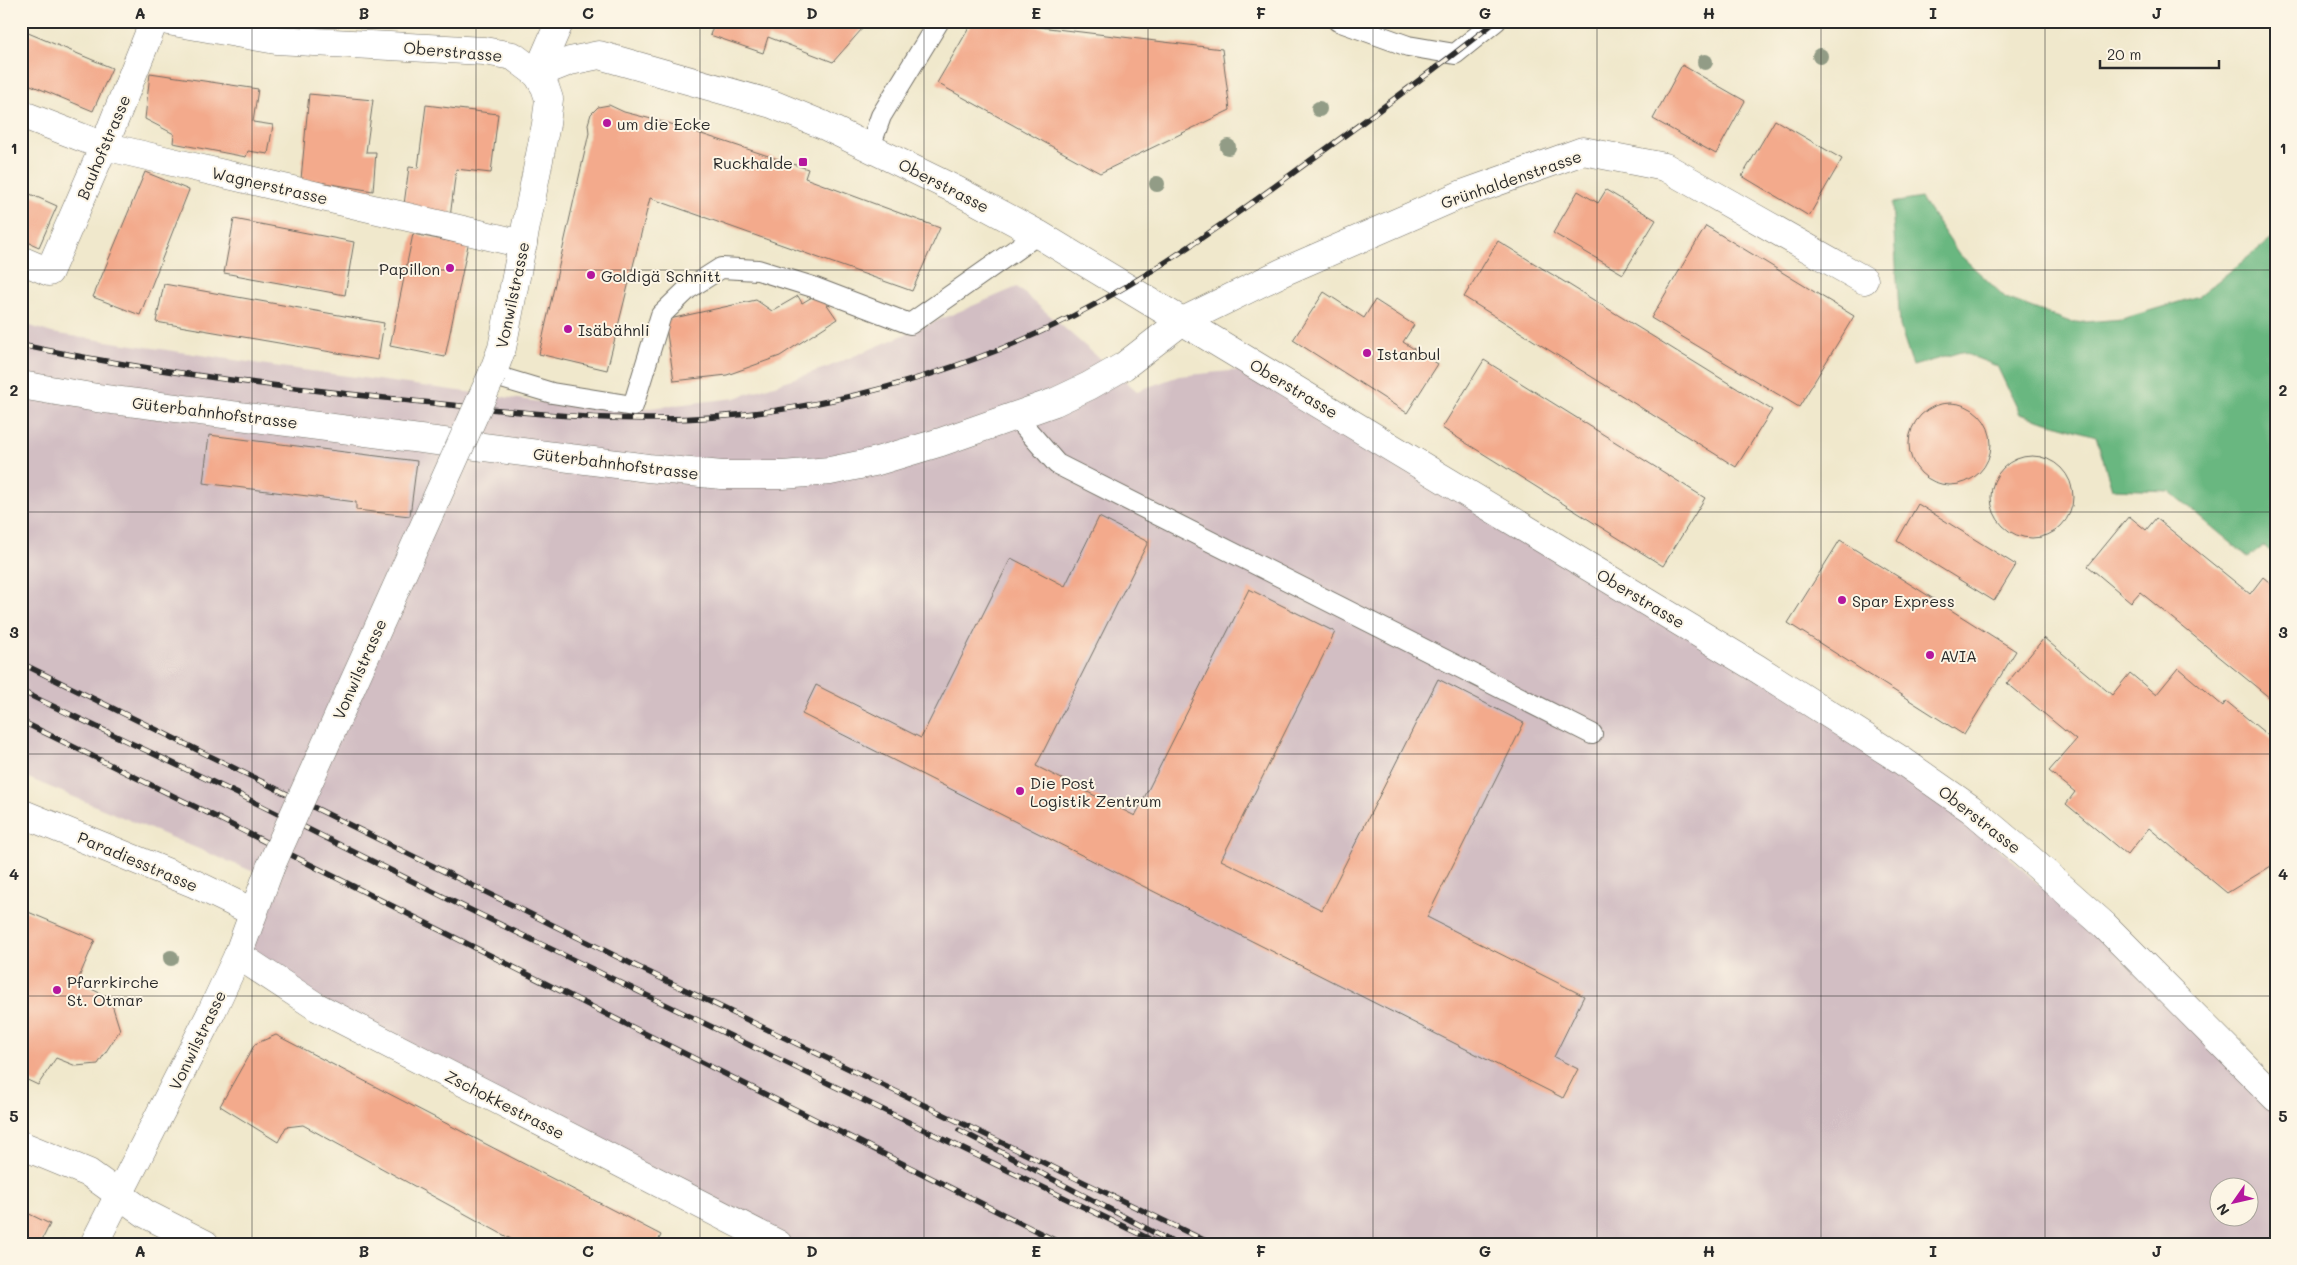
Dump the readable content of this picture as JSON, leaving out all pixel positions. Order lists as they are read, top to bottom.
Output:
{
  "streets": {
    "street": [
      "Oberstrasse",
      "Bauhofstrasse",
      "Grünhaldenstrasse",
      "Wagnerstrasse",
      "Vonwilstrasse",
      "Güterbahnhofstrasse",
      "Paradiesstrasse",
      "Zschokkestrasse"
    ]
  },
  "crossings": [
    ["Oberstrasse", "Grünhaldenstrasse"],
    ["Oberstrasse", "Vonwilstrasse"],
    ["Oberstrasse", "Güterbahnhofstrasse"],
    ["Bauhofstrasse", "Wagnerstrasse"],
    ["Grünhaldenstrasse", "Güterbahnhofstrasse"],
    ["Wagnerstrasse", "Vonwilstrasse"],
    ["Vonwilstrasse", "Paradiesstrasse"],
    ["Vonwilstrasse", "Zschokkestrasse"]
  ],
  "places": {
    "other": [
      "um die Ecke",
      "Papillon",
      "Goldigä Schnitt",
      "Isäbähnli",
      "Istanbul",
      "Spar Express",
      "AVIA",
      "Die Post Logistik Zentrum",
      "Pfarrkirche St. Otmar"
    ],
    "transit": ["Ruckhalde"]
  },
  "scale_bar": "20 m",
  "north": "bottom left",
  "grid": {
    "columns": [
      "A",
      "B",
      "C",
      "D",
      "E",
      "F",
      "G",
      "H",
      "I",
      "J"
    ],
    "rows": [
      "1",
      "2",
      "3",
      "4",
      "5"
    ]
  }
}
